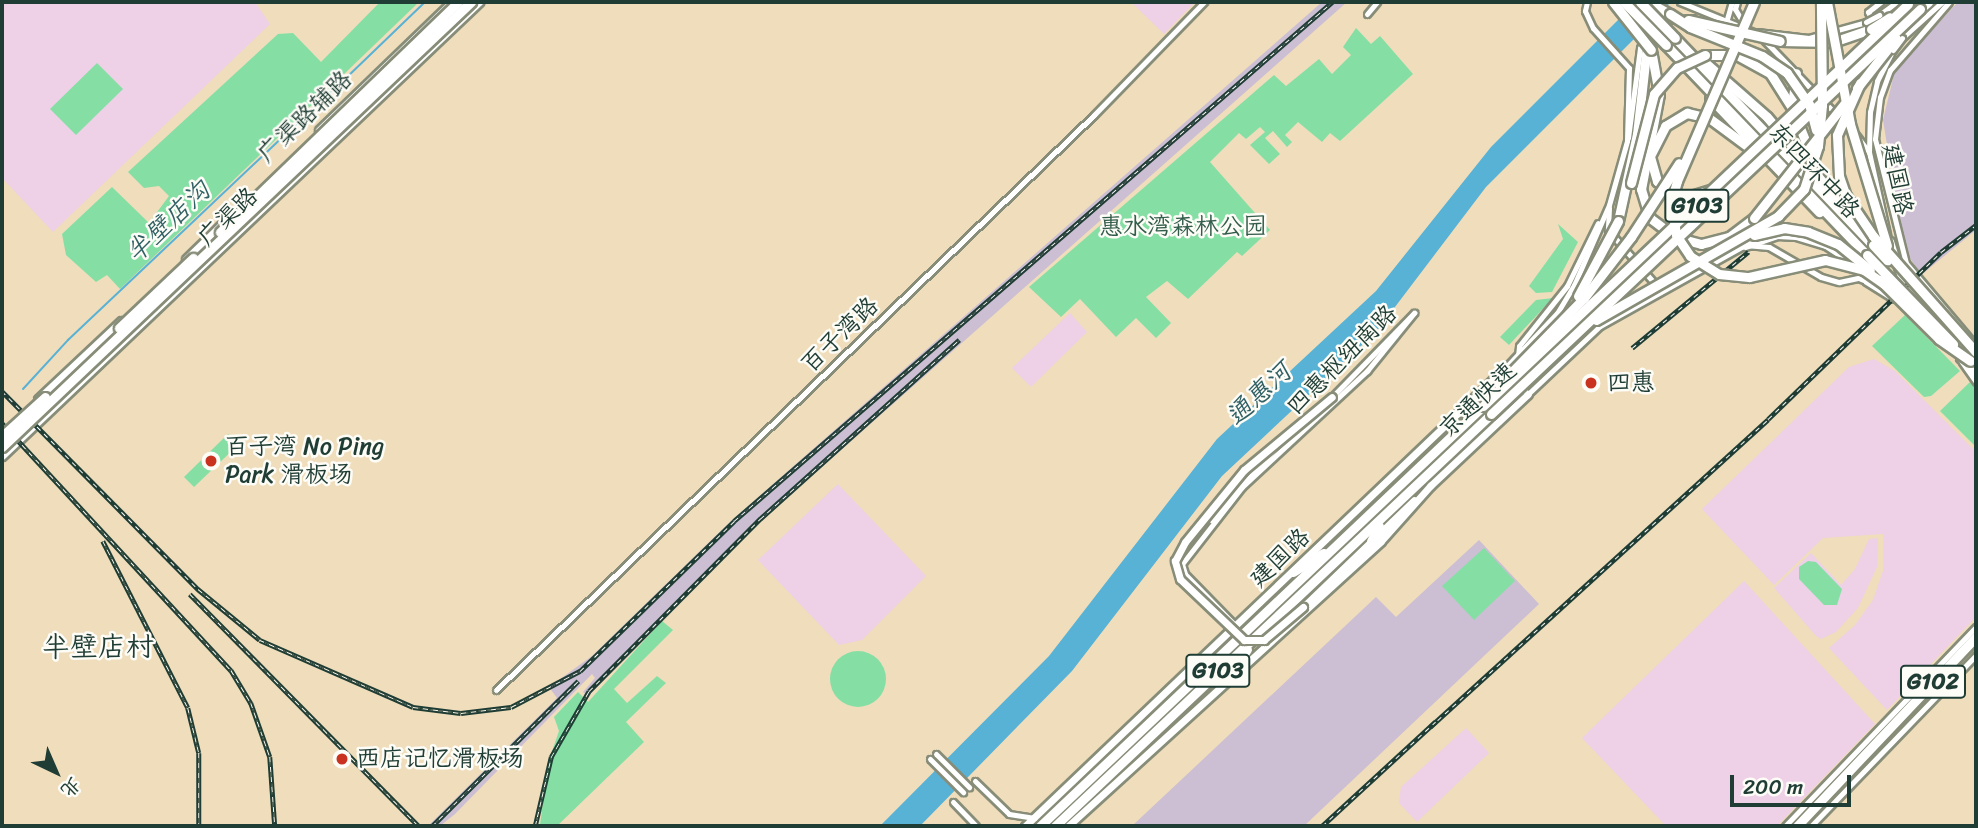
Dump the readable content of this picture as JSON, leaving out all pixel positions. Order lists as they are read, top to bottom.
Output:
{
  "streets": {
    "highway": [
      "东四环中路",
      "G103",
      "广渠路",
      "京通快速",
      "G102"
    ],
    "main road": ["广渠路辅路", "建国路"],
    "street": ["百子湾路", "四惠枢纽南路"]
  },
  "crossings": [
    ["广渠路辅路", "广渠路"],
    ["东四环中路", "建国路"],
    ["建国路", "京通快速"]
  ],
  "districts": ["半壁店村"],
  "water": ["半壁店沟", "通惠河"],
  "parks": ["惠水湾森林公园"],
  "places": ["四惠", "百子湾 No Ping Park 滑板场", "西店记忆滑板场"],
  "scale_bar": "200 m",
  "north": "bottom right"
}
